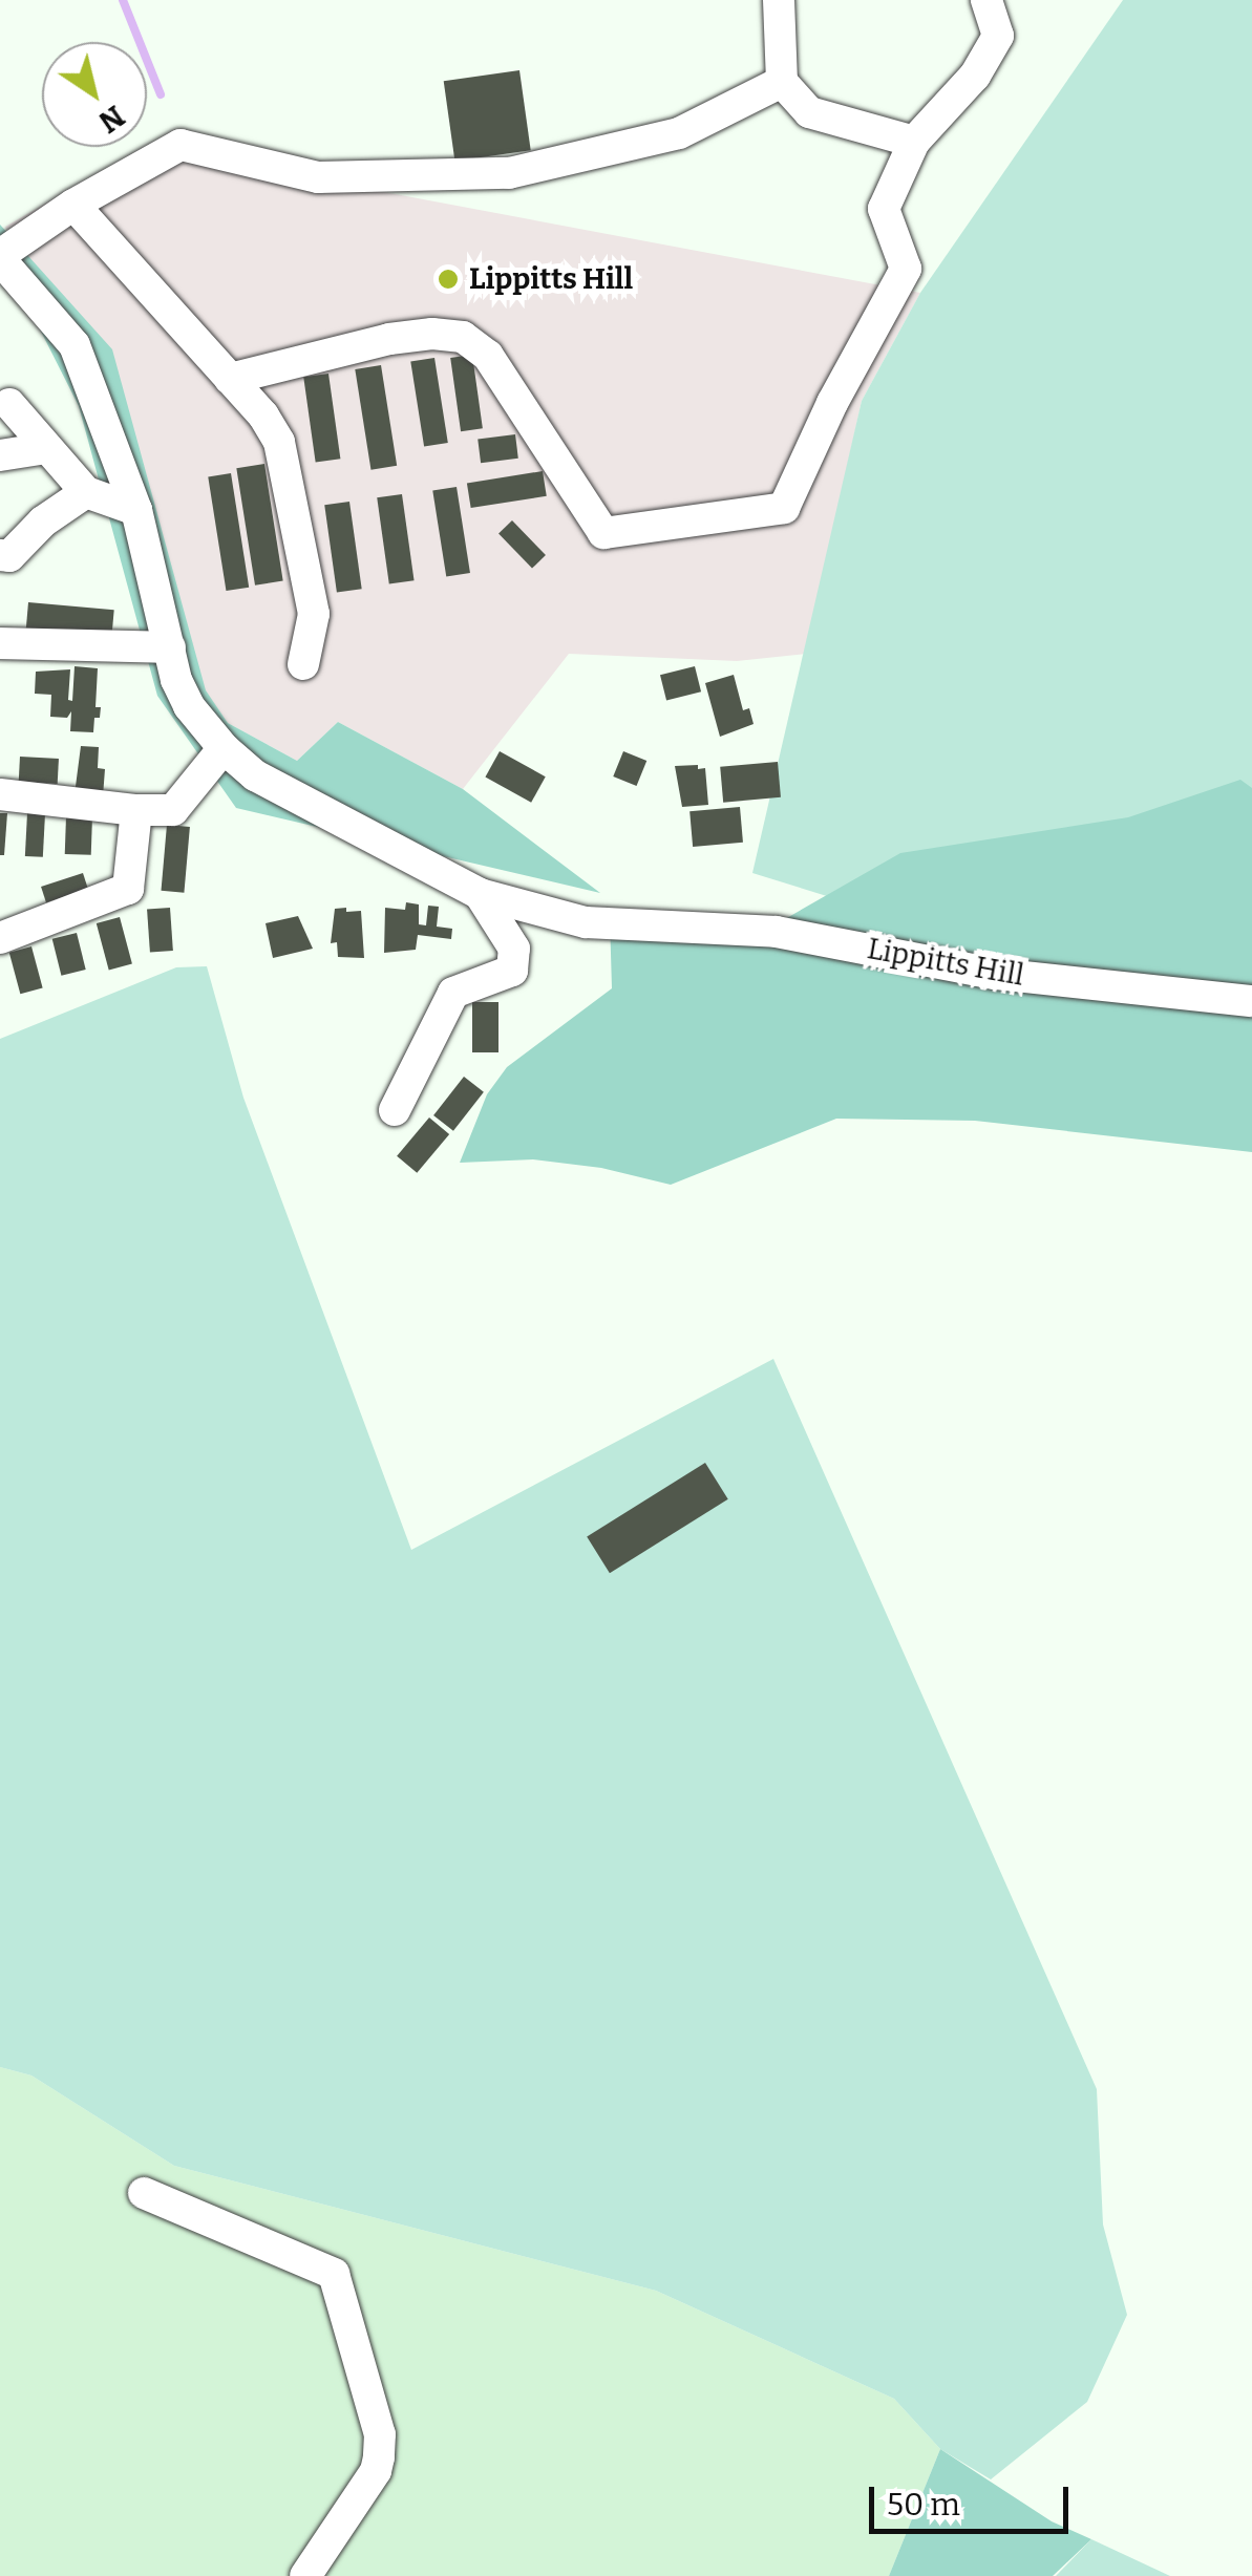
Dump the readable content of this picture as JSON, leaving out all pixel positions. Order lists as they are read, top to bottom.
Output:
{
  "streets": {
    "street": ["Lippitts Hill"]
  },
  "places": ["Lippitts Hill"],
  "scale_bar": "50 m",
  "north": "bottom right"
}
